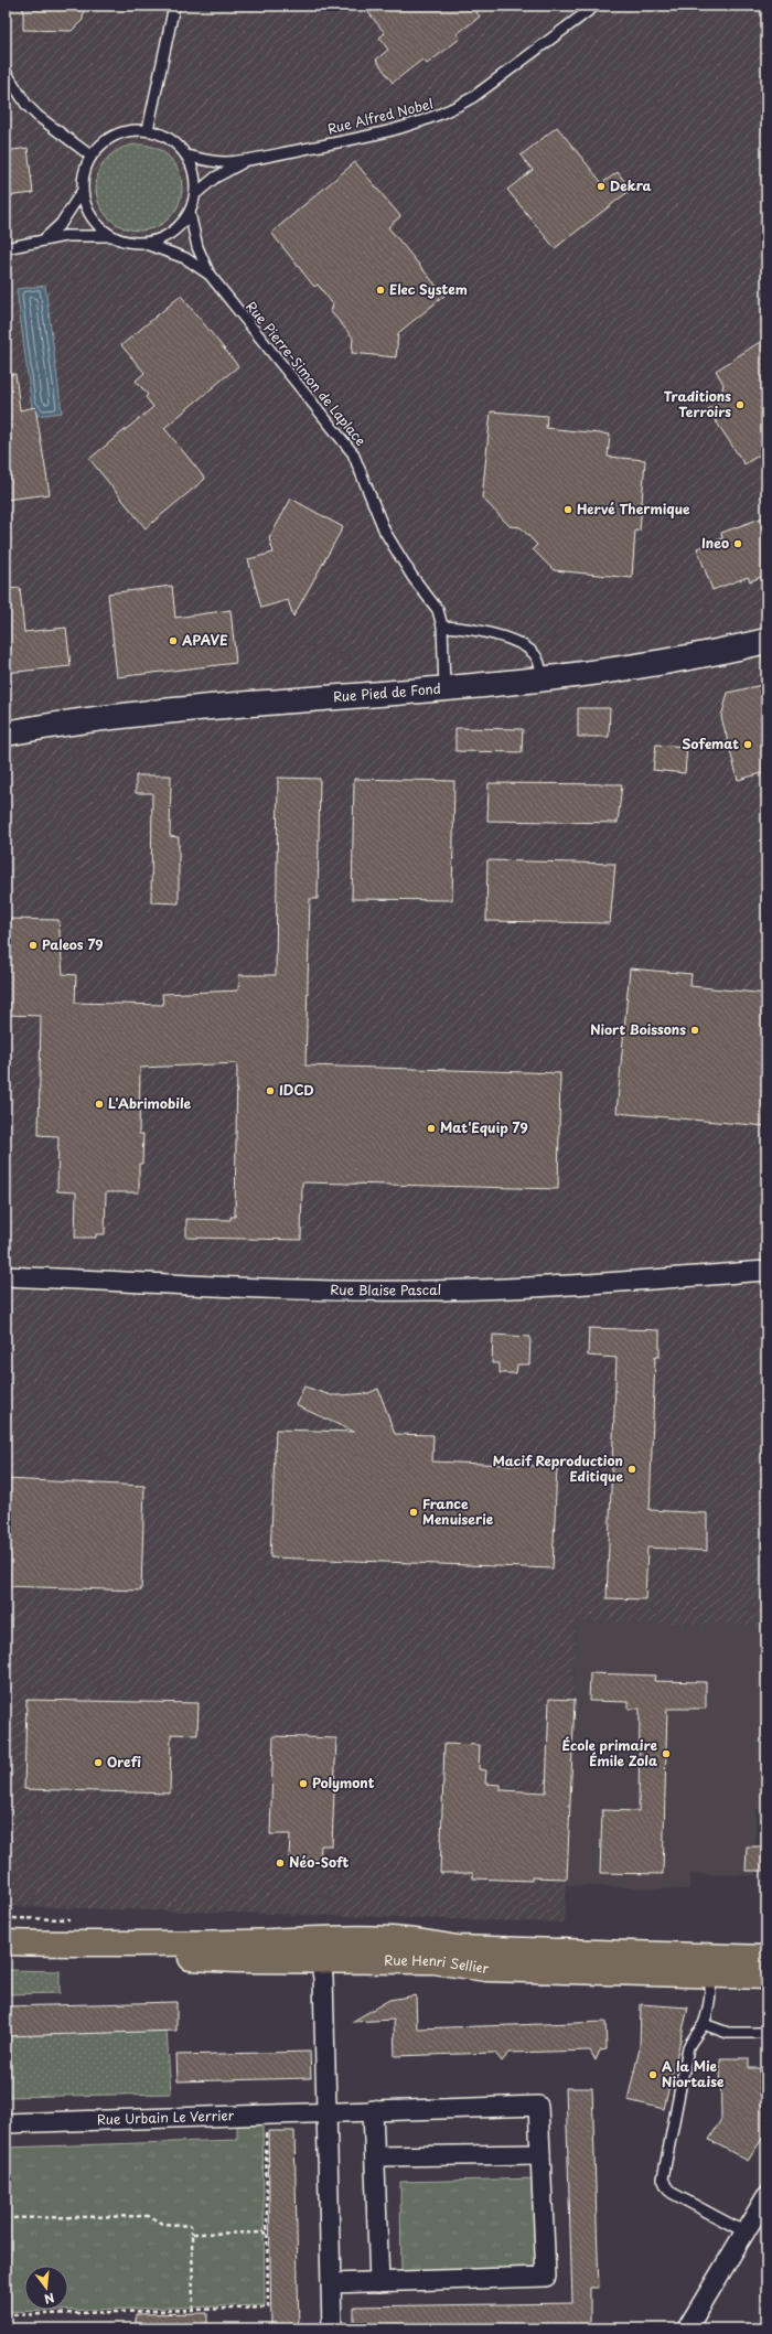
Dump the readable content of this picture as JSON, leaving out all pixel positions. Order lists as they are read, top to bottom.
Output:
{
  "streets": {
    "main road": ["Rue Pied de Fond", "Rue Henri Sellier"],
    "street": ["Rue Blaise Pascal", "Rue Urbain Le Verrier"],
    "lane": ["Rue Alfred Nobel", "Rue Pierre-Simon de Laplace"]
  },
  "crossings": [
    ["Rue Alfred Nobel", "Rue Pierre-Simon de Laplace"],
    ["Rue Pierre-Simon de Laplace", "Rue Pied de Fond"]
  ],
  "places": [
    "Dekra",
    "Elec System",
    "Traditions Terroirs",
    "Hervé Thermique",
    "Ineo",
    "APAVE",
    "Sofemat",
    "Paleos 79",
    "Niort Boissons",
    "IDCD",
    "L'Abrimobile",
    "Mat'Equip 79",
    "Macif Reproduction Editique",
    "France Menuiserie",
    "École primaire Émile Zola",
    "Orefi",
    "Polymont",
    "Néo-Soft",
    "A la Mie Niortaise"
  ],
  "north": "bottom"
}
